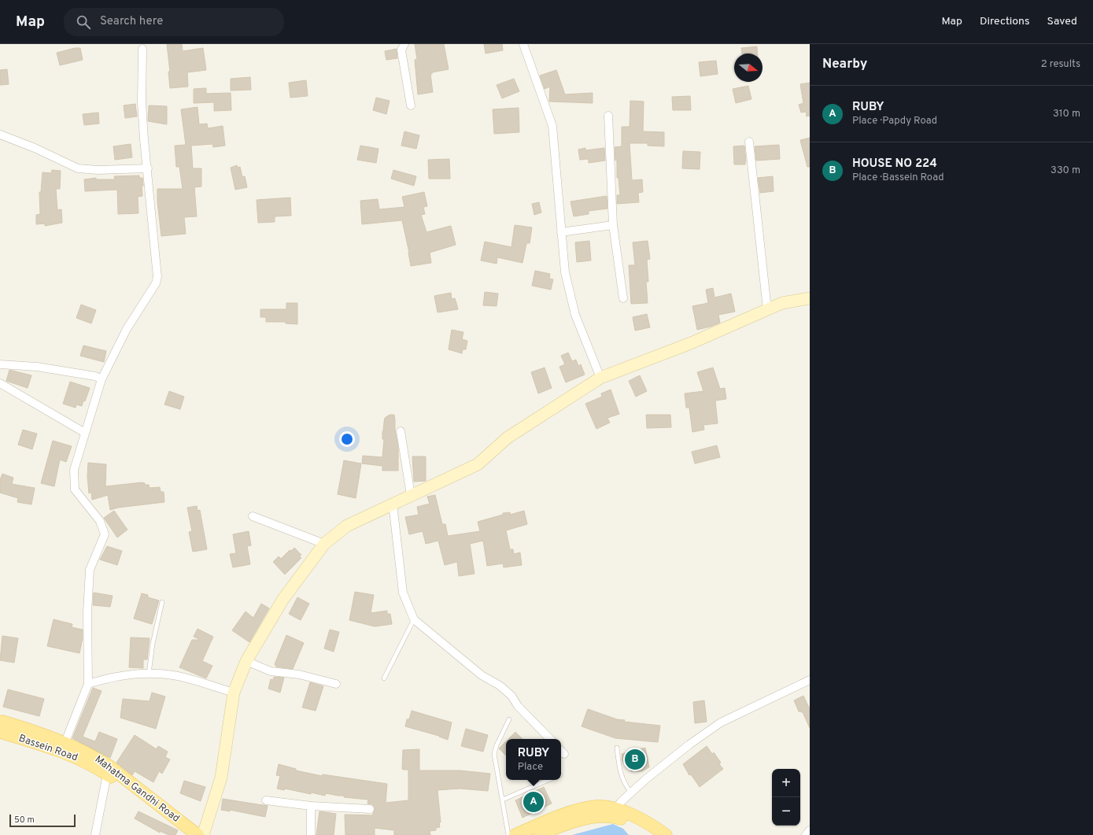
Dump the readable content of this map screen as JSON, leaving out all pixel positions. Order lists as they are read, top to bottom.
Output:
{
  "streets": {
    "main road": ["Bassein Road", "Mahatma Gandhi Road"]
  },
  "crossings": [
    ["Bassein Road", "Mahatma Gandhi Road"]
  ],
  "scale_bar": "50 m",
  "north": "right",
  "page": {
    "header": "Map",
    "search": "Search here",
    "nav": ["Map", "Directions", "Saved"],
    "heading": ["Nearby", "2 results"],
    "list": [
      {
        "mark": "A",
        "name": "RUBY",
        "note": "Place · Papdy Road",
        "value": "310 m"
      },
      {
        "mark": "B",
        "name": "HOUSE NO 224",
        "note": "Place · Bassein Road",
        "value": "330 m"
      }
    ],
    "popup": ["RUBY", "Place"],
    "pins": ["B", "A"],
    "map_buttons": ["+", "−"],
    "scale": "50 m"
  }
}
